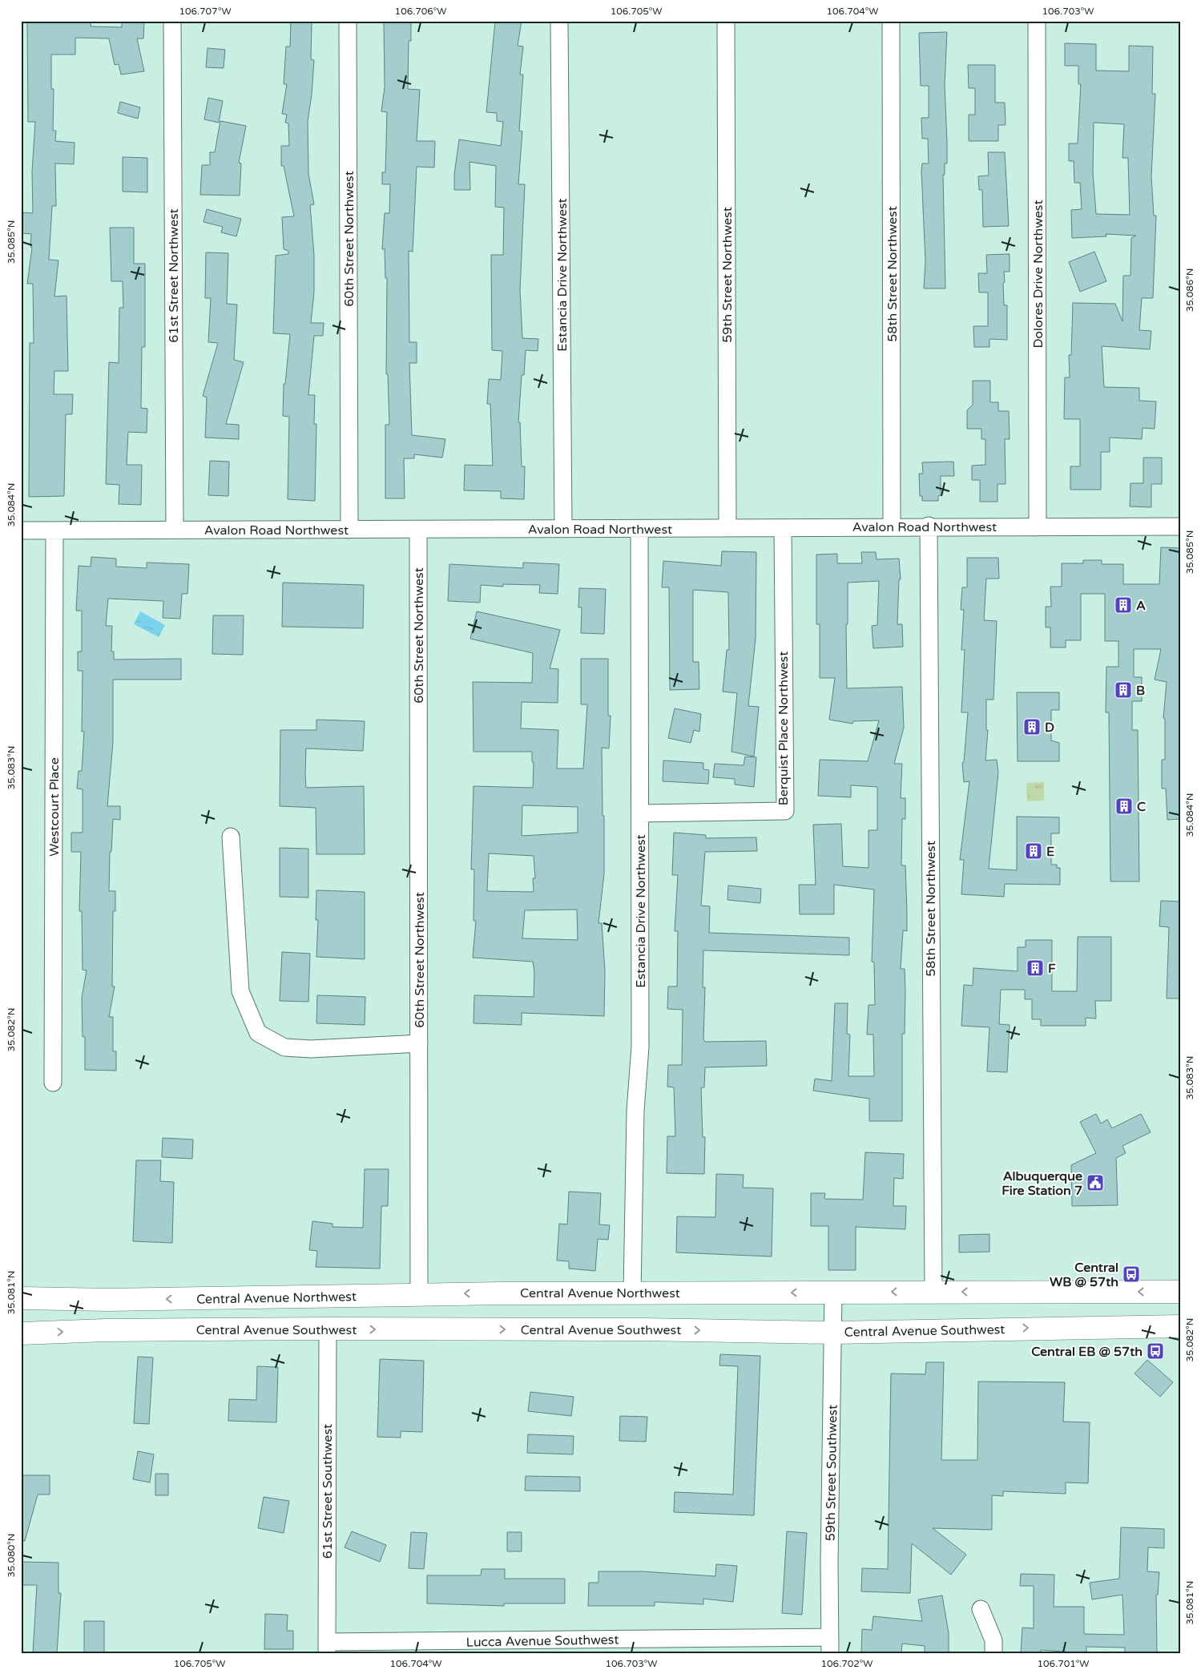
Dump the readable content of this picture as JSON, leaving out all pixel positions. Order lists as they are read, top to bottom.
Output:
{
  "streets": {
    "main road": ["Central Avenue Northwest", "Central Avenue Southwest"],
    "street": [
      "60th Street Northwest",
      "58th Street Northwest",
      "Dolores Drive Northwest",
      "Estancia Drive Northwest",
      "59th Street Northwest",
      "61st Street Northwest",
      "Avalon Road Northwest",
      "Berquist Place Northwest",
      "Westcourt Place",
      "59th Street Southwest",
      "61st Street Southwest",
      "Lucca Avenue Southwest"
    ]
  },
  "crossings": [
    ["60th Street Northwest", "Avalon Road Northwest"],
    ["60th Street Northwest", "Central Avenue Northwest"],
    ["58th Street Northwest", "Avalon Road Northwest"],
    ["58th Street Northwest", "Central Avenue Northwest"],
    ["Dolores Drive Northwest", "Avalon Road Northwest"],
    ["Estancia Drive Northwest", "Avalon Road Northwest"],
    ["Estancia Drive Northwest", "Berquist Place Northwest"],
    ["Estancia Drive Northwest", "Central Avenue Northwest"],
    ["59th Street Northwest", "Avalon Road Northwest"],
    ["61st Street Northwest", "Avalon Road Northwest"],
    ["Avalon Road Northwest", "Berquist Place Northwest"],
    ["Avalon Road Northwest", "Westcourt Place"],
    ["Central Avenue Northwest", "59th Street Southwest"],
    ["Central Avenue Southwest", "59th Street Southwest"],
    ["Central Avenue Southwest", "61st Street Southwest"],
    ["59th Street Southwest", "Lucca Avenue Southwest"],
    ["61st Street Southwest", "Lucca Avenue Southwest"]
  ],
  "one_way": ["Central Avenue Northwest", "Central Avenue Southwest"],
  "places": {
    "building": [
      "A",
      "B",
      "D",
      "C",
      "E",
      "F"
    ],
    "public building": ["Albuquerque Fire Station 7"],
    "bus stop": ["Central WB @ 57th", "Central EB @ 57th"]
  },
  "coordinates": [
    "106.707°W",
    "106.706°W",
    "106.705°W",
    "106.704°W",
    "106.703°W",
    "35.085°N",
    "35.086°N",
    "35.084°N",
    "35.083°N",
    "35.082°N",
    "35.081°N",
    "35.080°N",
    "106.702°W",
    "106.701°W"
  ]
}
